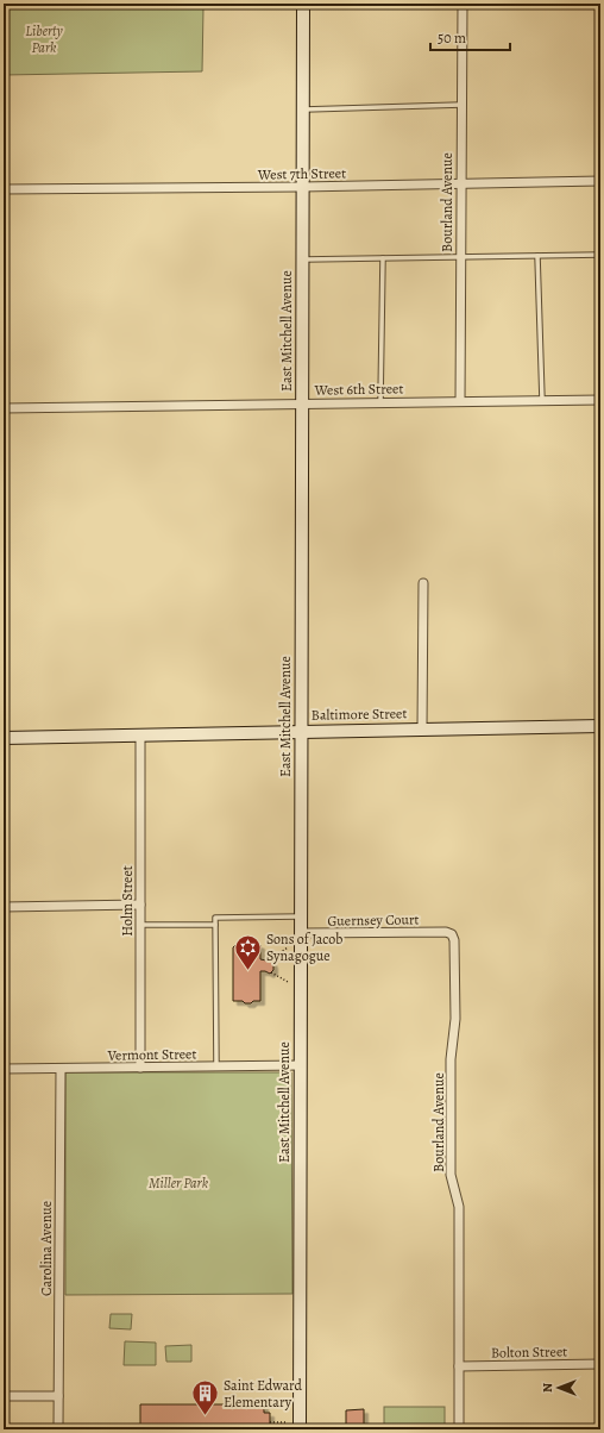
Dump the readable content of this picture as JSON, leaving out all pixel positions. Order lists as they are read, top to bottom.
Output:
{
  "streets": {
    "street": [
      "West 7th Street",
      "Bourland Avenue",
      "East Mitchell Avenue",
      "West 6th Street",
      "Baltimore Street",
      "Holm Street",
      "Guernsey Court",
      "Vermont Street",
      "Carolina Avenue",
      "Bolton Street"
    ]
  },
  "crossings": [
    ["West 7th Street", "Bourland Avenue"],
    ["West 7th Street", "East Mitchell Avenue"],
    ["Bourland Avenue", "West 6th Street"],
    ["Bourland Avenue", "Guernsey Court"],
    ["Bourland Avenue", "Bolton Street"],
    ["East Mitchell Avenue", "West 6th Street"],
    ["East Mitchell Avenue", "Baltimore Street"],
    ["East Mitchell Avenue", "Guernsey Court"],
    ["East Mitchell Avenue", "Vermont Street"],
    ["Baltimore Street", "Holm Street"],
    ["Holm Street", "Vermont Street"],
    ["Vermont Street", "Carolina Avenue"]
  ],
  "parks": ["Liberty Park", "Miller Park"],
  "places": {
    "synagogue": ["Sons of Jacob Synagogue"],
    "building": ["Saint Edward Elementary"]
  },
  "scale_bar": "50 m",
  "north": "left"
}
